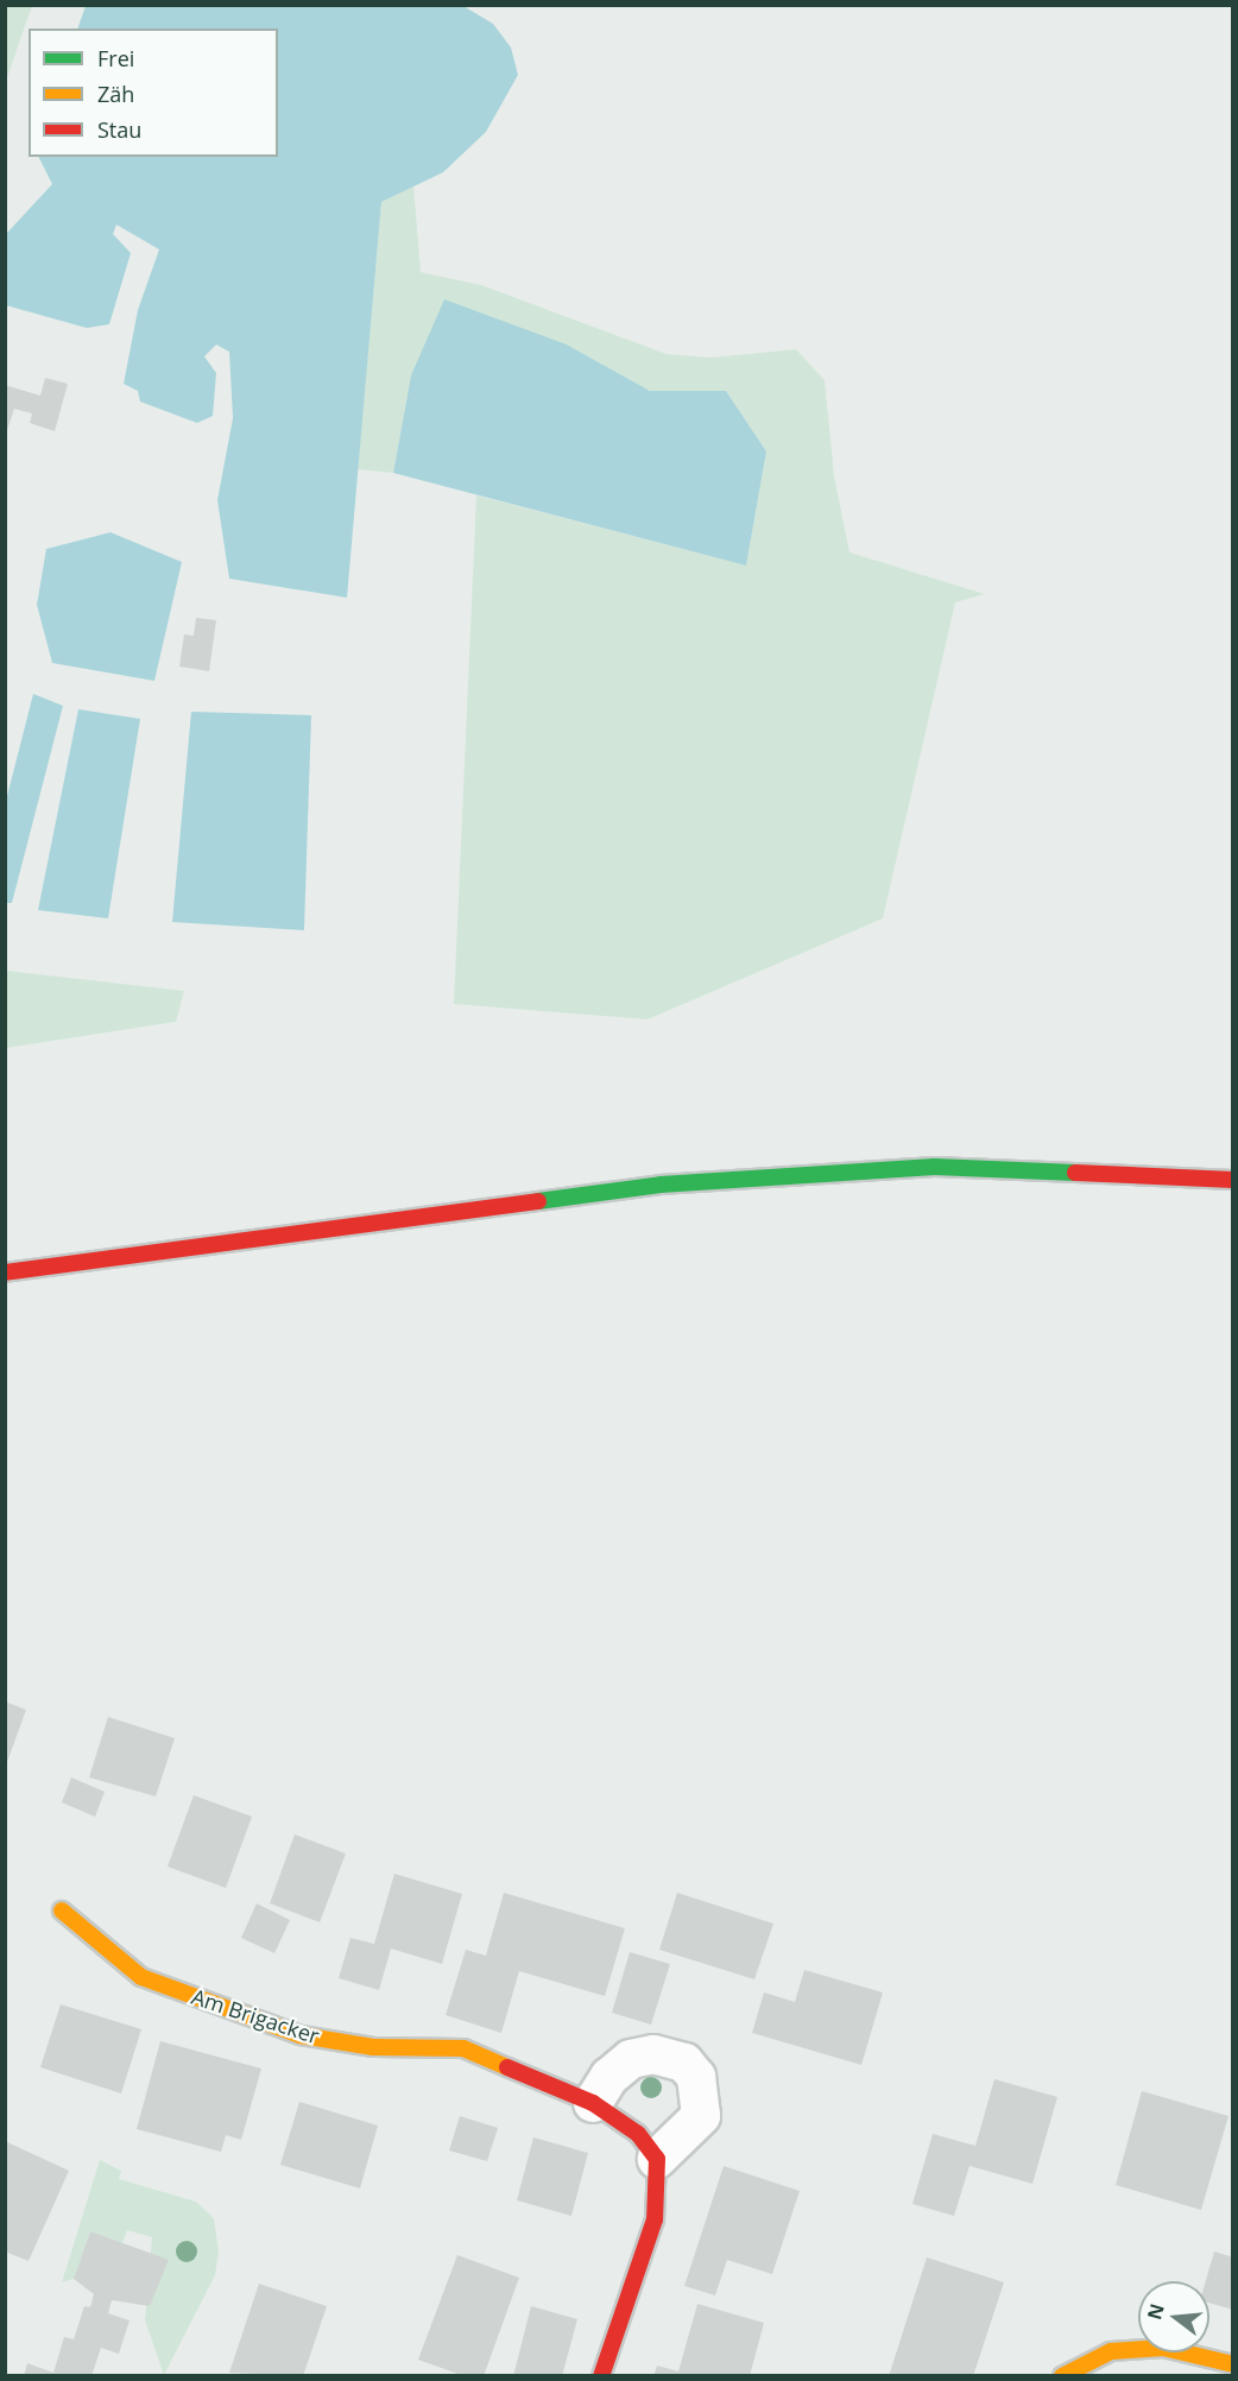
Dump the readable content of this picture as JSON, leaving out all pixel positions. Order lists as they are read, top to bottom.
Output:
{
  "streets": {
    "street": ["Am Brigacker"]
  },
  "legend": ["Frei", "Zäh", "Stau"],
  "north": "left"
}
